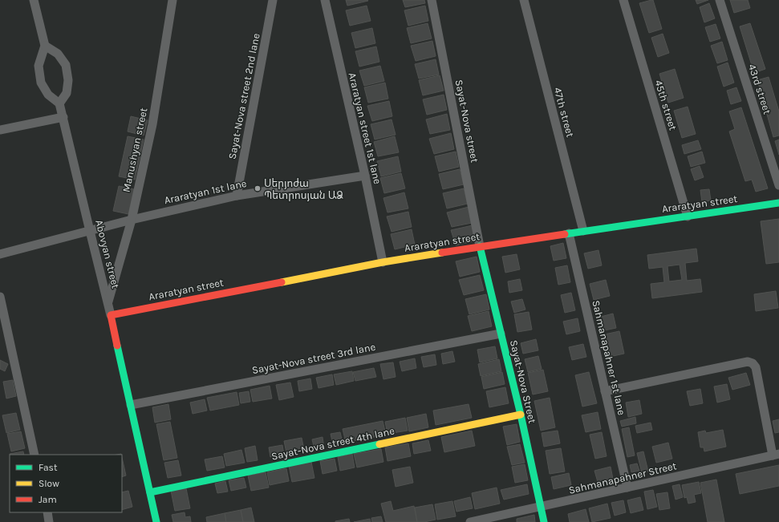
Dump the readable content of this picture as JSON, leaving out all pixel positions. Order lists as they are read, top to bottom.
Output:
{
  "streets": {
    "main road": [
      "Araratyan street",
      "Abovyan street",
      "Sayat-Nova Street",
      "Sayat-Nova street 4th lane"
    ],
    "street": [
      "43rd street",
      "Sayat-Nova street 2nd lane",
      "45th street",
      "47th street",
      "Sayat-Nova street",
      "Araratyan street 1st lane",
      "Manushyan street",
      "Araratyan 1st lane",
      "Sahmanapahner 1st lane",
      "Sayat-Nova street 3rd lane",
      "Sahmanapahner Street"
    ]
  },
  "crossings": [
    ["Sayat-Nova street 2nd lane", "Araratyan 1st lane"],
    ["45th street", "Araratyan street"],
    ["47th street", "Araratyan street"],
    ["Sayat-Nova street", "Araratyan street"],
    ["Sayat-Nova street", "Sayat-Nova Street"],
    ["Araratyan street 1st lane", "Araratyan 1st lane"],
    ["Araratyan street 1st lane", "Araratyan street"],
    ["Manushyan street", "Araratyan 1st lane"],
    ["Manushyan street", "Abovyan street"],
    ["Araratyan 1st lane", "Abovyan street"],
    ["Araratyan street", "Abovyan street"],
    ["Araratyan street", "Sahmanapahner 1st lane"],
    ["Araratyan street", "Sayat-Nova Street"],
    ["Abovyan street", "Sayat-Nova street 3rd lane"],
    ["Abovyan street", "Sayat-Nova street 4th lane"],
    ["Sahmanapahner 1st lane", "Sahmanapahner Street"],
    ["Sayat-Nova street 3rd lane", "Sayat-Nova Street"],
    ["Sayat-Nova Street", "Sayat-Nova street 4th lane"],
    ["Sayat-Nova Street", "Sahmanapahner Street"]
  ],
  "places": ["Սերյոժա Պետրոսյան ԱՁ"],
  "legend": ["Fast", "Slow", "Jam"]
}
